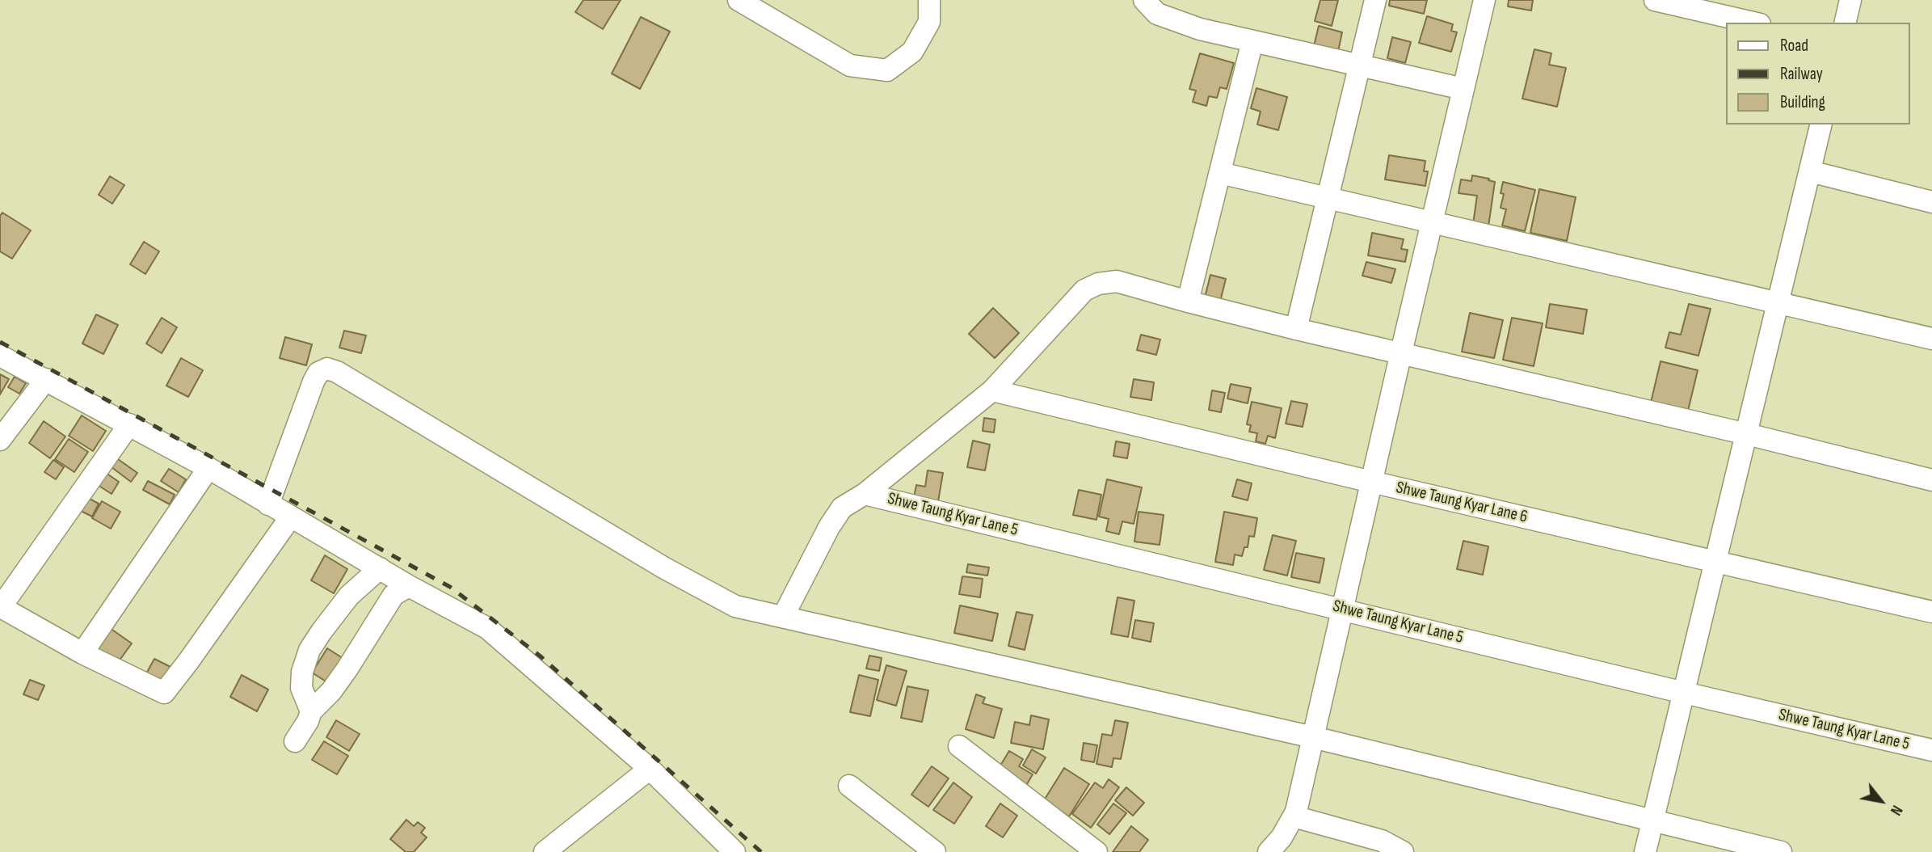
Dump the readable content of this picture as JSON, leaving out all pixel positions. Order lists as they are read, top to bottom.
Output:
{
  "streets": {
    "street": ["Shwe Taung Kyar Lane 6", "Shwe Taung Kyar Lane 5"]
  },
  "legend": ["Road", "Railway", "Building"],
  "north": "bottom right"
}
